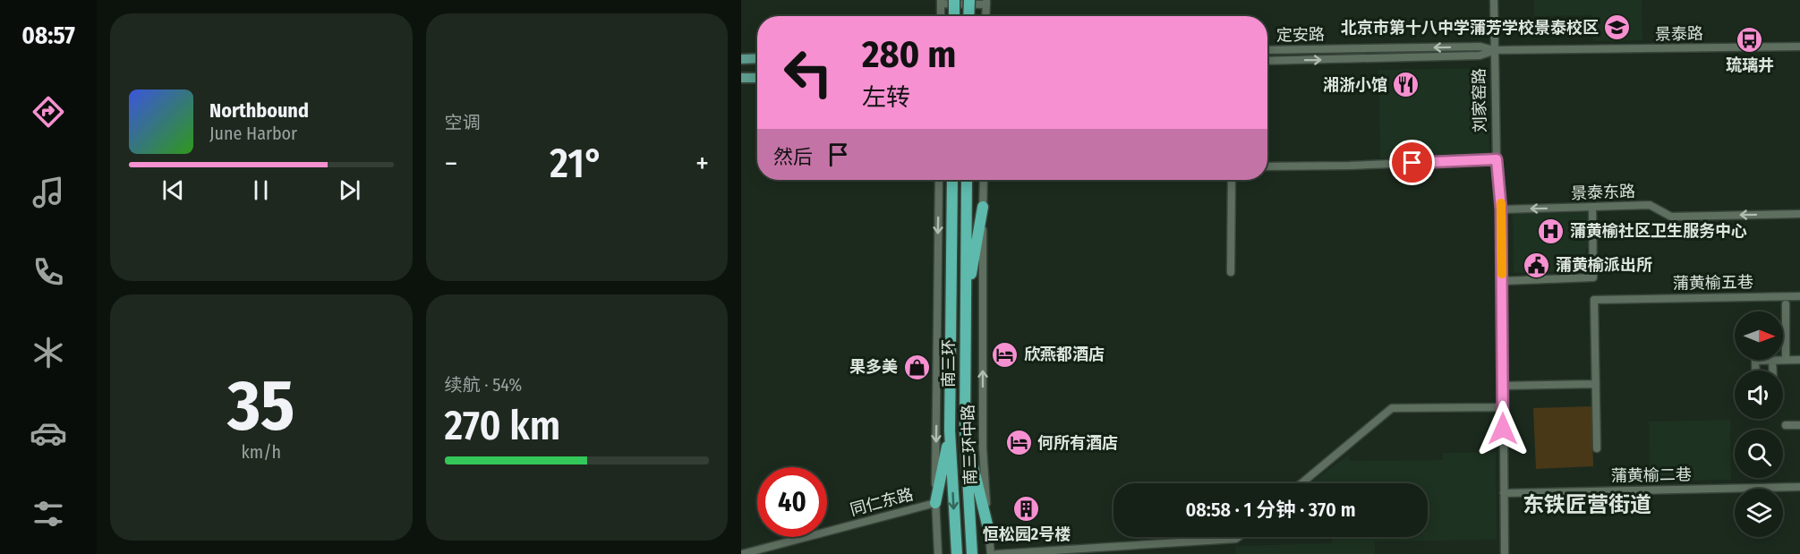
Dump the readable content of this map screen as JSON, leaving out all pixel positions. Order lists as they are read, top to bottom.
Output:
{
  "streets": {
    "highway": ["南三环"],
    "street": [
      "景泰路",
      "定安路",
      "刘家窑路",
      "景泰东路",
      "蒲黄榆五巷",
      "南三环中路",
      "蒲黄榆二巷",
      "同仁东路"
    ]
  },
  "crossings": [
    ["景泰路", "定安路"],
    ["景泰路", "刘家窑路"],
    ["定安路", "刘家窑路"],
    ["刘家窑路", "景泰东路"],
    ["刘家窑路", "蒲黄榆二巷"],
    ["南三环中路", "同仁东路"]
  ],
  "one_way": ["景泰东路"],
  "districts": ["东铁匠营街道"],
  "places": {
    "school or university": ["北京市第十八中学蒲芳学校景泰校区"],
    "bus stop": ["琉璃井"],
    "restaurant": ["湘浙小馆"],
    "hospital": ["蒲黄榆社区卫生服务中心"],
    "public building": ["蒲黄榆派出所"],
    "hotel": ["欣燕都酒店", "何所有酒店"],
    "shop": ["果多美"],
    "building": ["恒松园2号楼"]
  },
  "north": "right",
  "page": {
    "tabs": "08:57",
    "tile": [
      "空调",
      ["35", "km/h"],
      ["续航 · 54%", "270 km"]
    ],
    "turn": ["280 m", "左转"],
    "song": ["Northbound", "June Harbor"],
    "then": "然后",
    "heat": ["−", "21°", "+"],
    "limit": "40",
    "trip": "08:58 · 1 分钟 · 370 m"
  }
}
